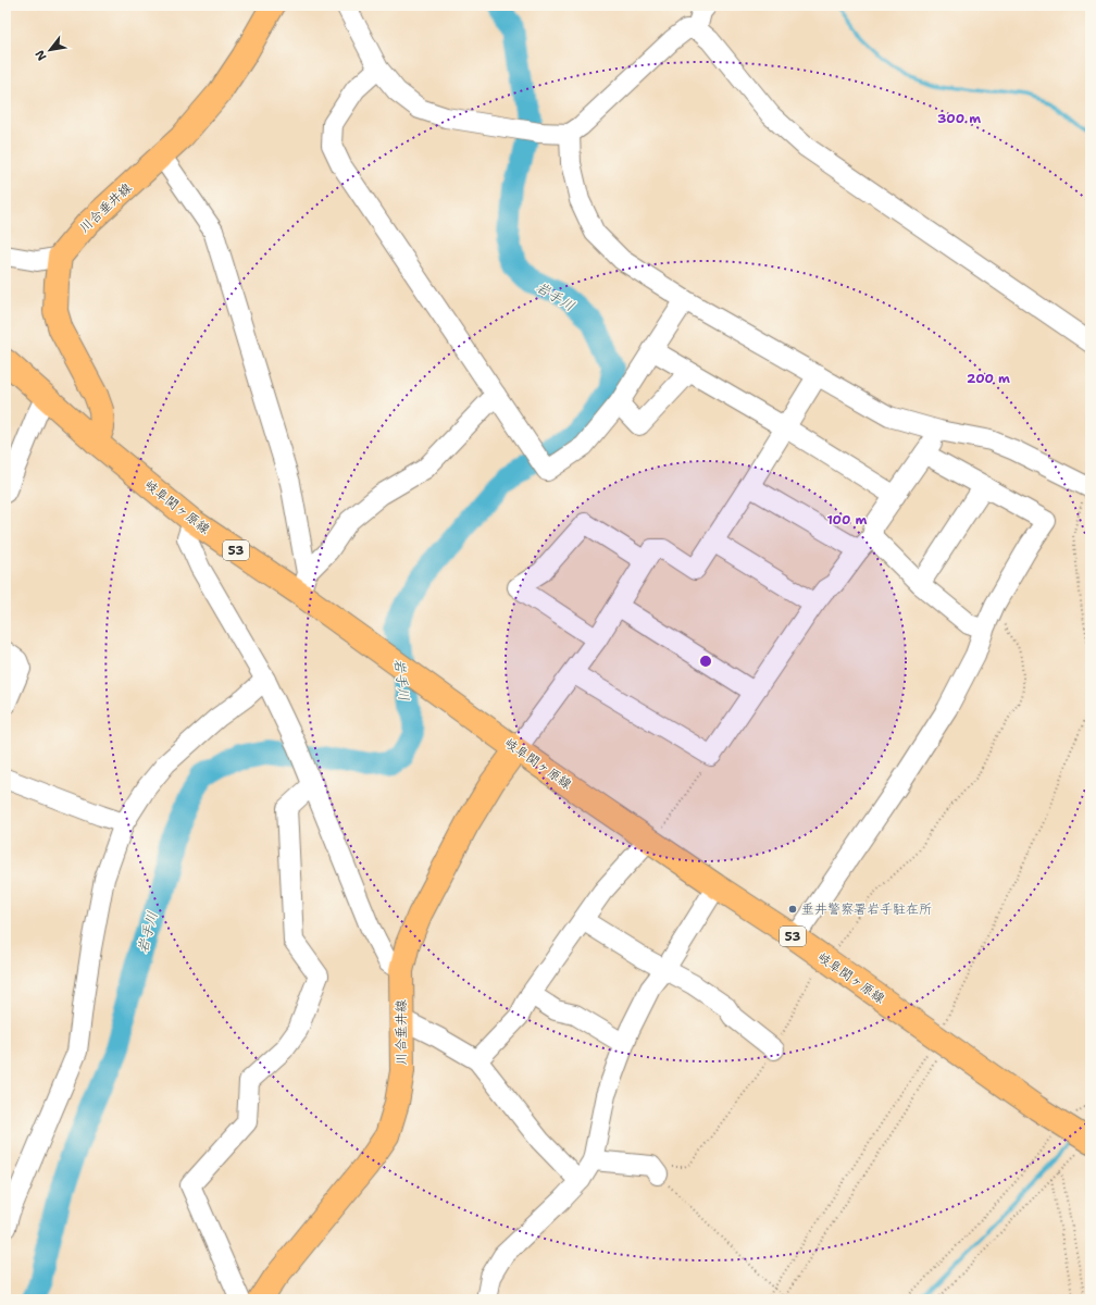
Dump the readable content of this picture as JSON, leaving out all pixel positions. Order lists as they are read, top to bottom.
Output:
{
  "streets": {
    "main road": ["川合垂井線", "岐阜関ヶ原線", "53"]
  },
  "crossings": [
    ["川合垂井線", "岐阜関ヶ原線"]
  ],
  "water": ["岩手川"],
  "places": ["垂井警察署岩手駐在所"],
  "north": "bottom left",
  "rings": ["300 m", "200 m", "100 m"]
}
